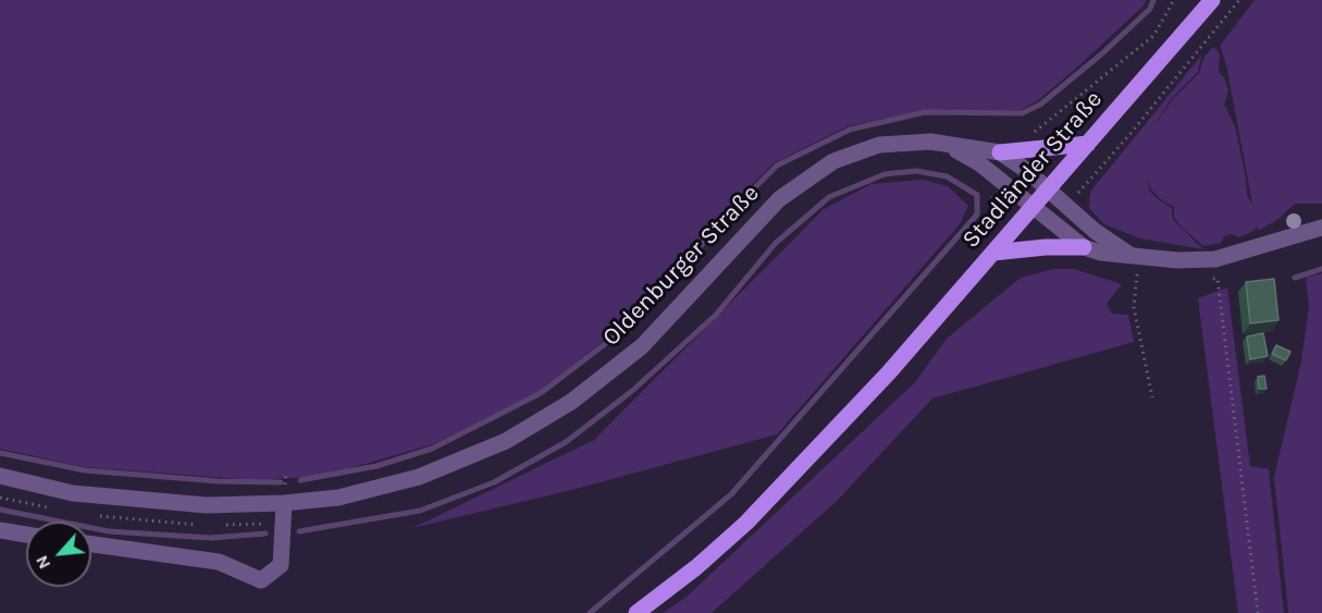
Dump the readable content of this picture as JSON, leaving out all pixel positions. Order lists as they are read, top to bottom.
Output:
{
  "streets": {
    "main road": ["Stadländer Straße"],
    "street": ["Oldenburger Straße"]
  },
  "crossings": [
    ["Stadländer Straße", "Oldenburger Straße"]
  ],
  "north": "bottom left"
}
